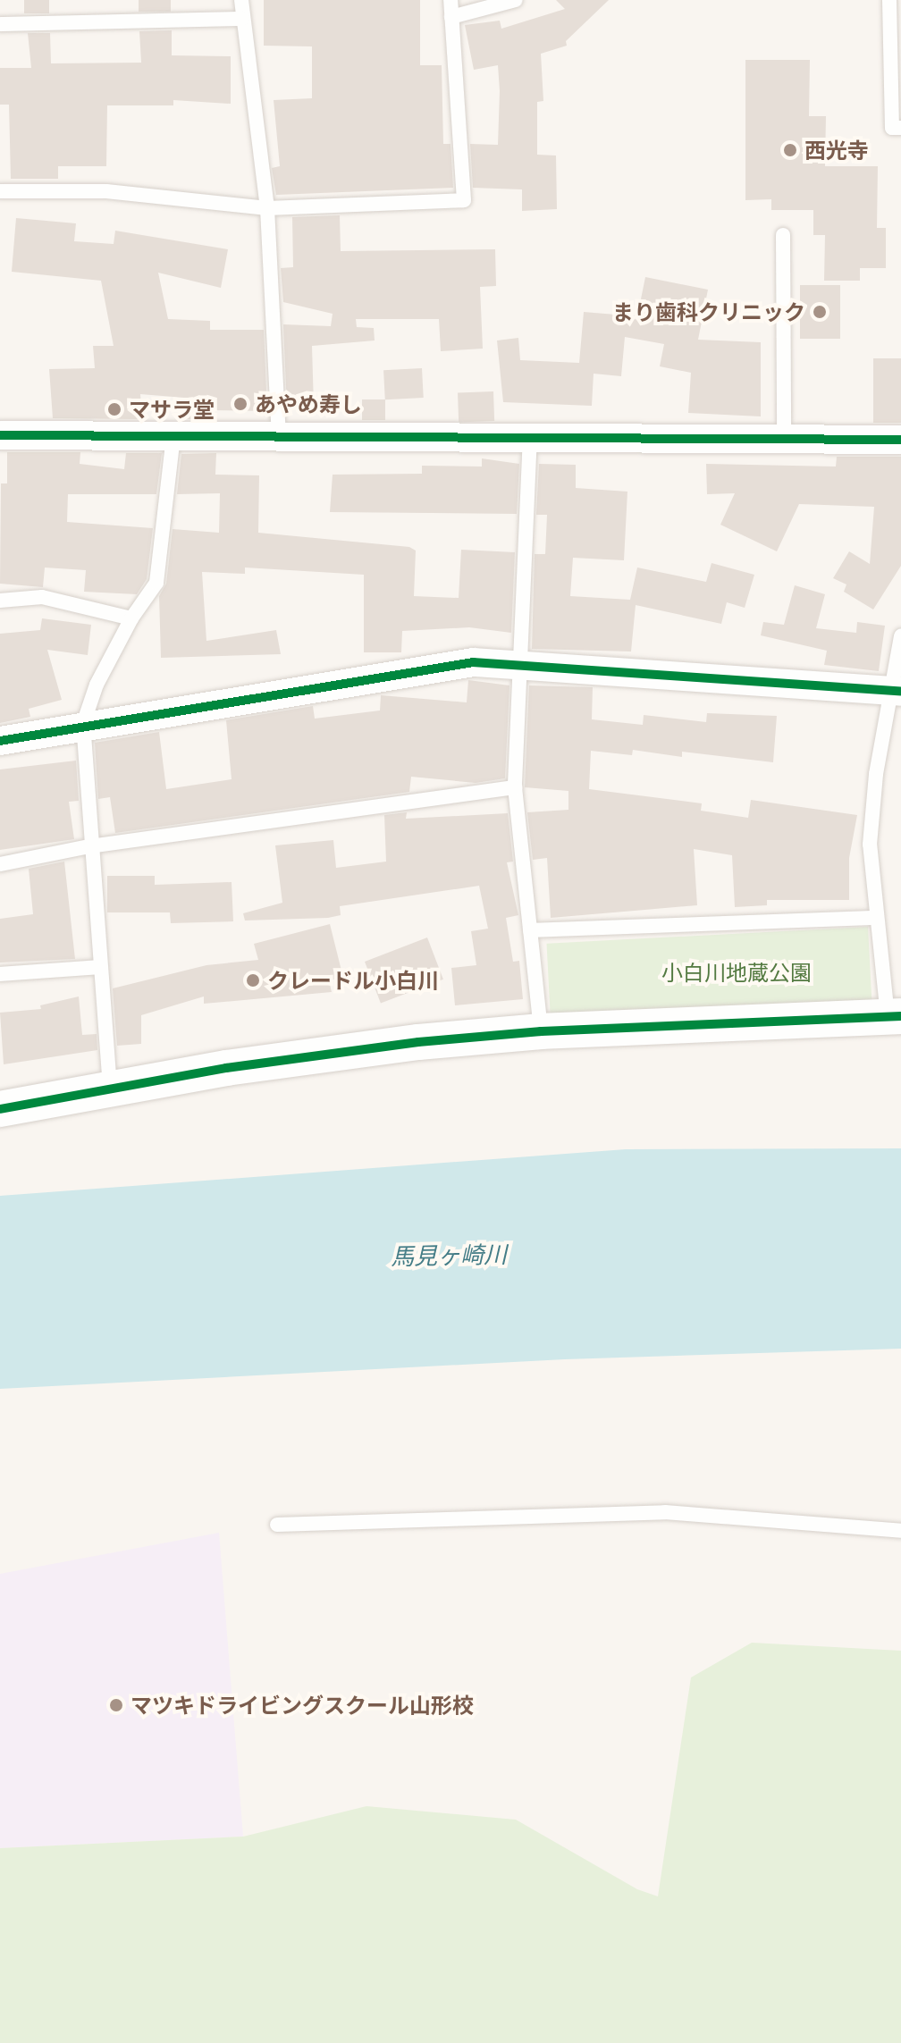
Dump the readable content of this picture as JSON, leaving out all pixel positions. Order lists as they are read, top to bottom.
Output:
{
  "water": ["馬見ヶ崎川"],
  "parks": ["小白川地蔵公園"],
  "places": [
    "西光寺",
    "まり歯科クリニック",
    "あやめ寿し",
    "マサラ堂",
    "クレードル小白川",
    "マツキドライビングスクール山形校"
  ]
}
